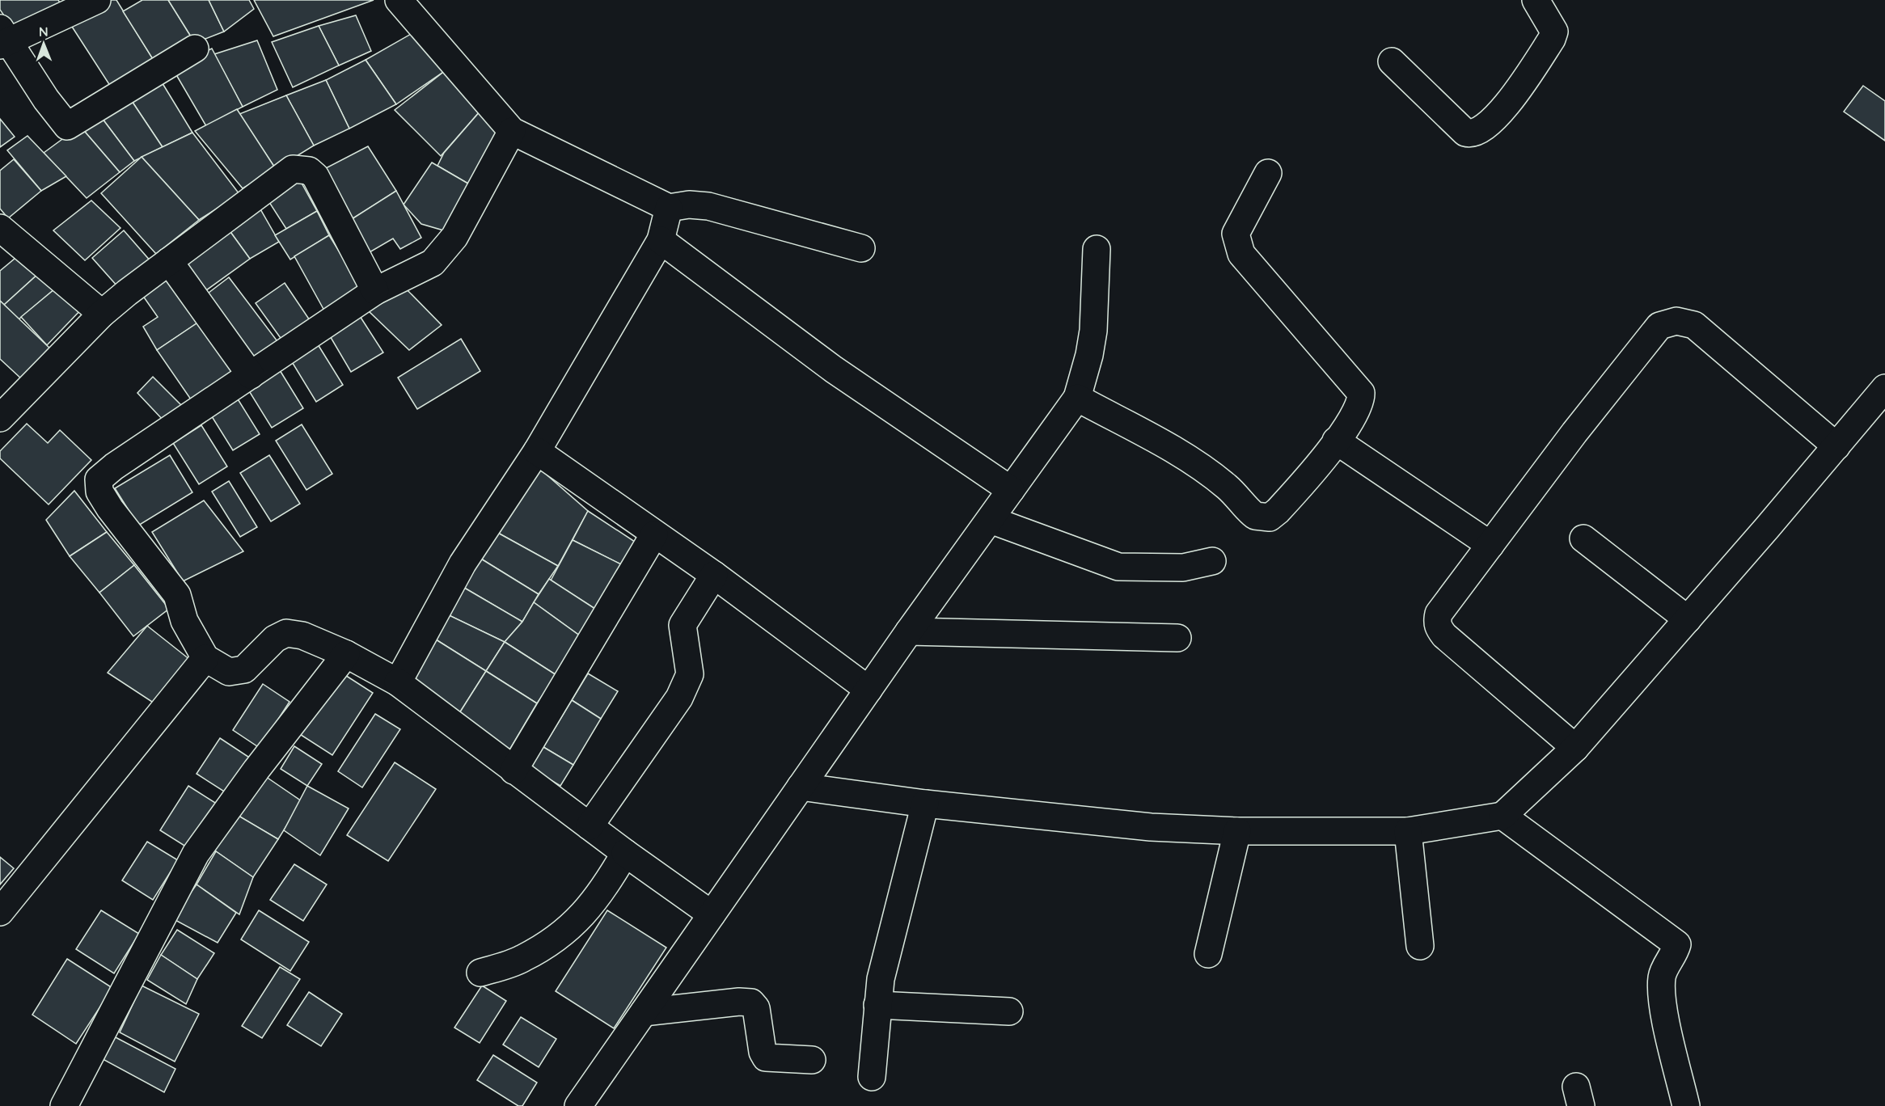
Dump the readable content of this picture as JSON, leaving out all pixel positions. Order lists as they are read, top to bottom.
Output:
{
  "north": "top"
}
